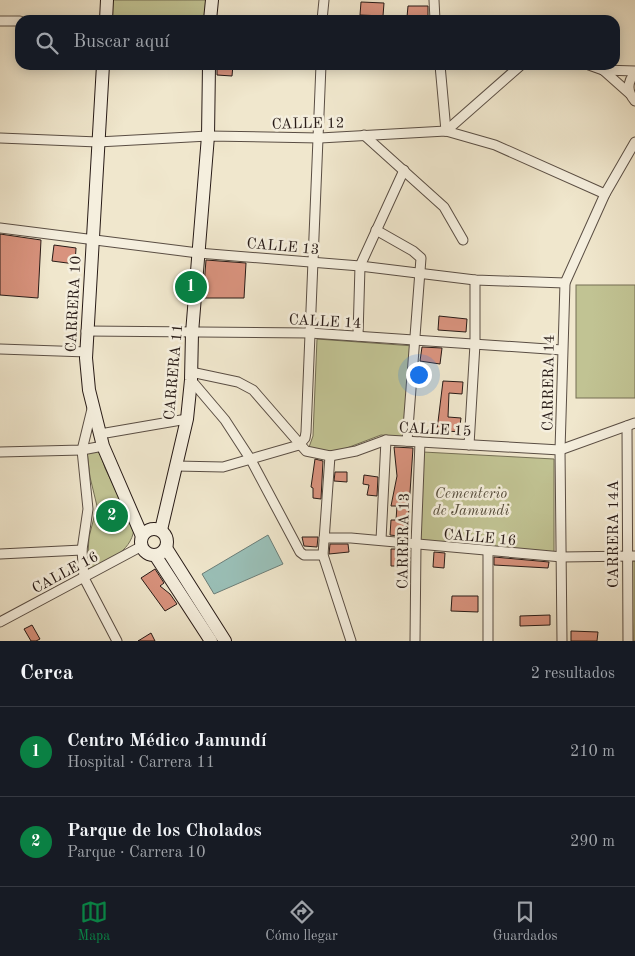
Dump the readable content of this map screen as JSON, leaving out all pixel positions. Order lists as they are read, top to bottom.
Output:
{
  "streets": {
    "main road": ["CARRERA 10", "CARRERA 11"],
    "street": [
      "CALLE 12",
      "CALLE 13",
      "CALLE 14",
      "CARRERA 14",
      "CALLE 15",
      "CARRERA 14A",
      "CALLE 16",
      "CARRERA 13"
    ]
  },
  "crossings": [
    ["CALLE 12", "CARRERA 10"],
    ["CALLE 12", "CARRERA 11"],
    ["CALLE 12", "CARRERA 14"],
    ["CALLE 13", "CARRERA 10"],
    ["CALLE 13", "CARRERA 11"],
    ["CALLE 13", "CARRERA 14"],
    ["CARRERA 10", "CALLE 14"],
    ["CARRERA 10", "CARRERA 11"],
    ["CARRERA 10", "CALLE 16"],
    ["CALLE 14", "CARRERA 11"],
    ["CALLE 14", "CARRERA 14"],
    ["CARRERA 11", "CALLE 16"],
    ["CARRERA 14", "CALLE 15"],
    ["CARRERA 14", "CALLE 16"],
    ["CALLE 15", "CARRERA 14A"],
    ["CALLE 15", "CARRERA 13"],
    ["CARRERA 14A", "CALLE 16"],
    ["CALLE 16", "CARRERA 13"]
  ],
  "parks": ["Cementerio de Jamundi"],
  "page": {
    "search": "Buscar aquí",
    "pins": ["1", "2"],
    "heading": ["Cerca", "2 resultados"],
    "list": [
      {
        "mark": "1",
        "name": "Centro Médico Jamundí",
        "note": "Hospital · Carrera 11",
        "value": "210 m"
      },
      {
        "mark": "2",
        "name": "Parque de los Cholados",
        "note": "Parque · Carrera 10",
        "value": "290 m"
      }
    ],
    "nav": ["Mapa", "Cómo llegar", "Guardados"]
  }
}
